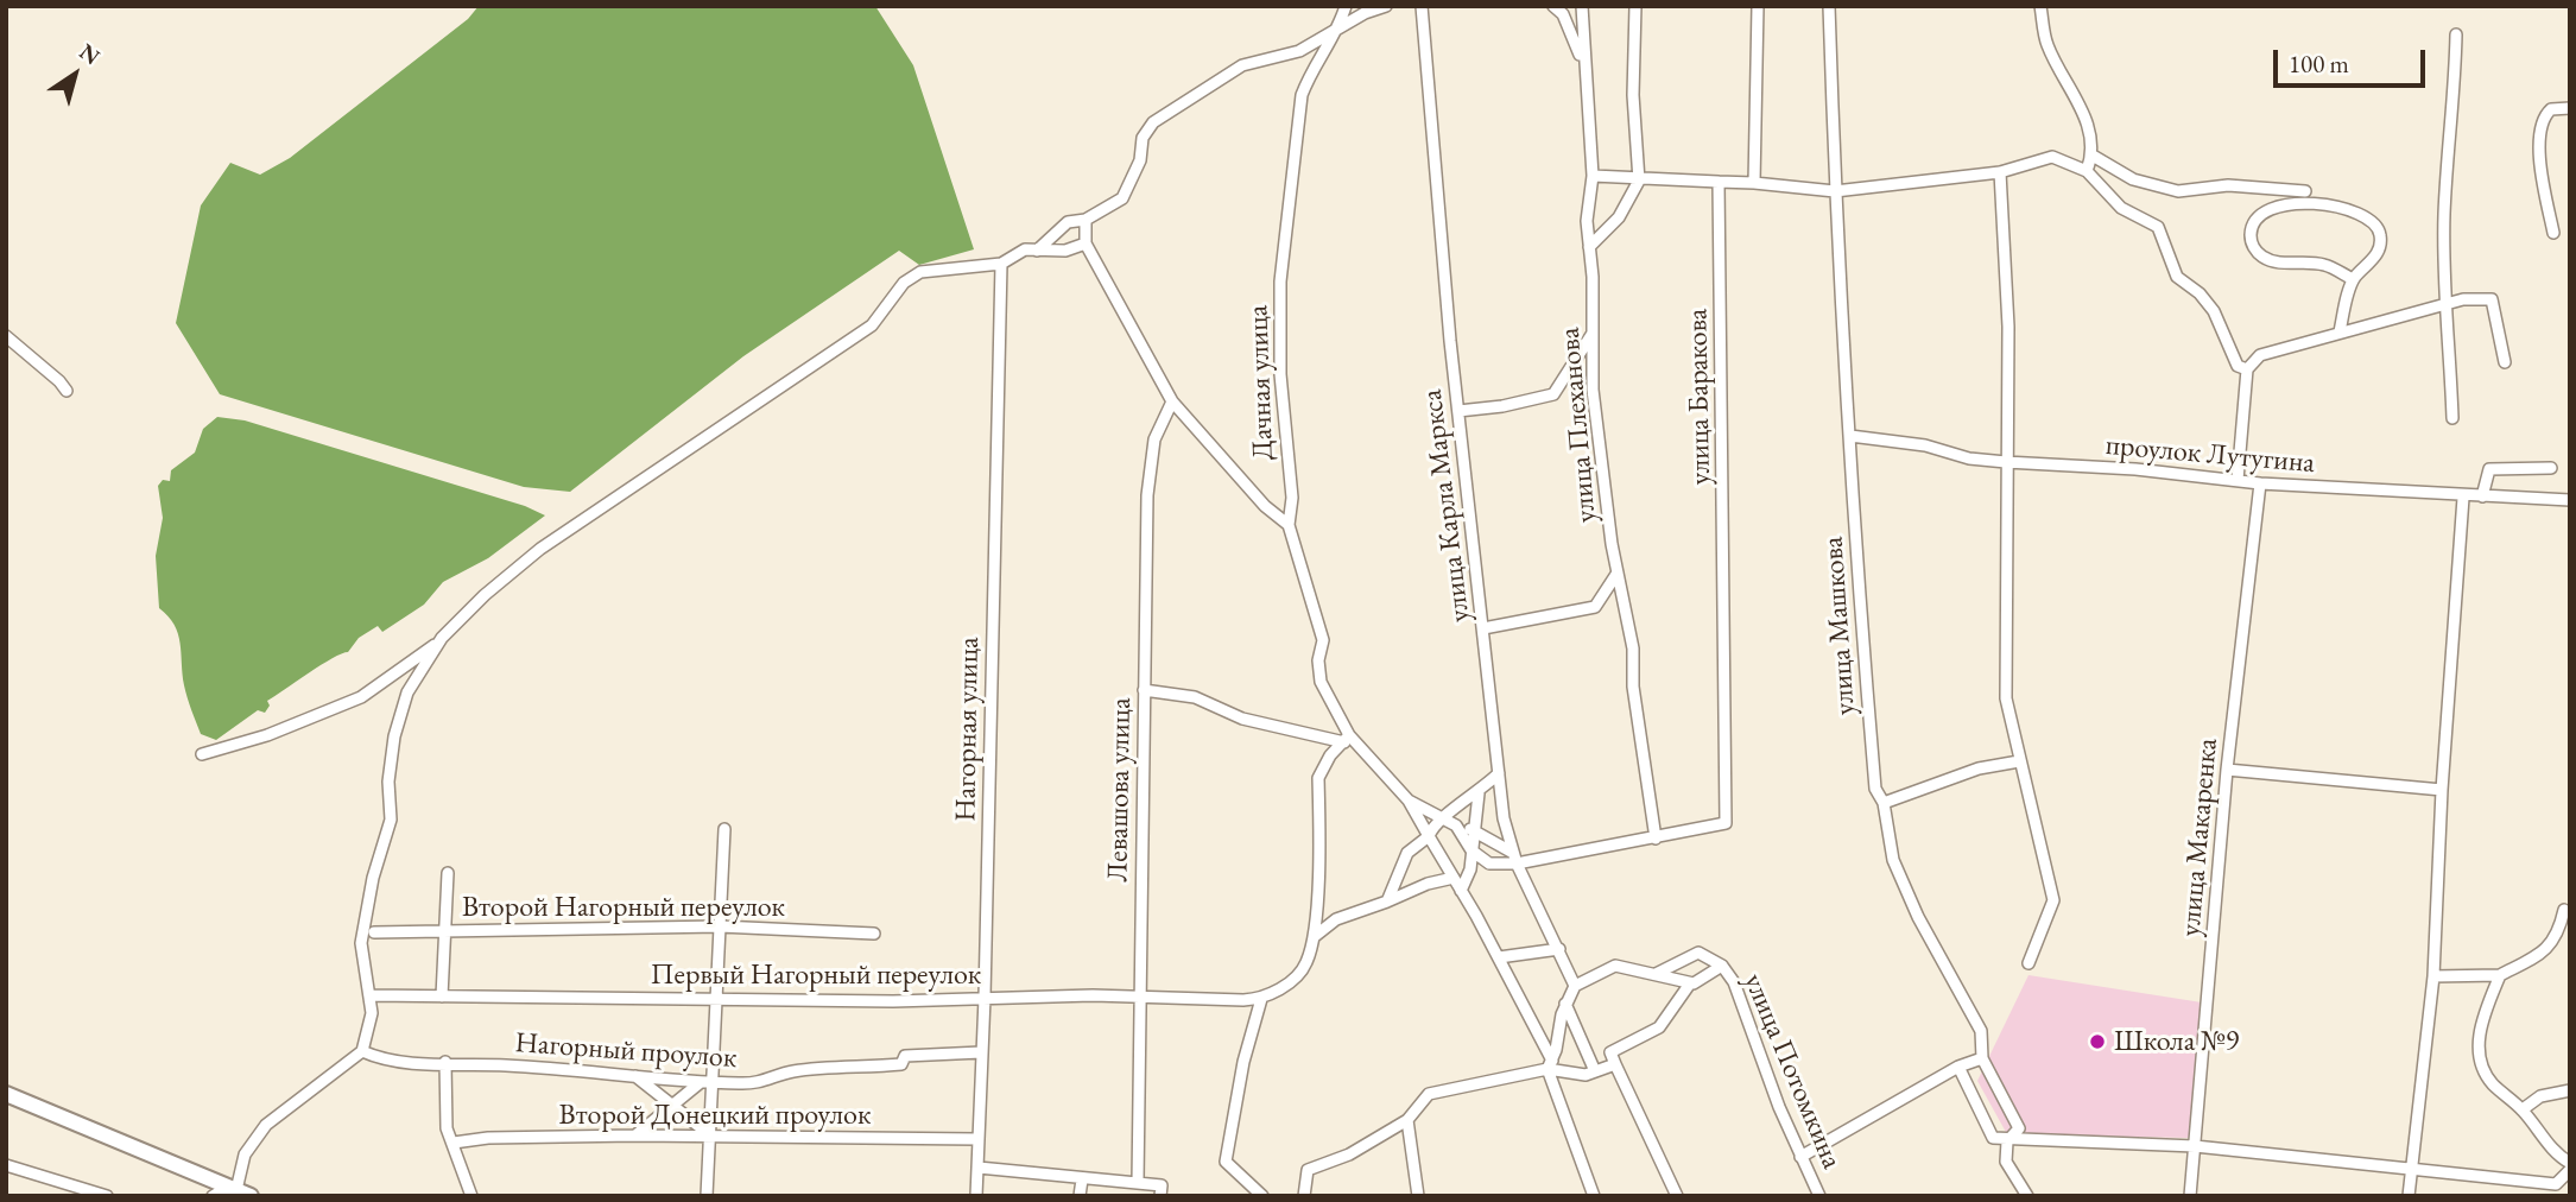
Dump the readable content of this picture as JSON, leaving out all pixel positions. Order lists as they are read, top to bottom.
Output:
{
  "streets": {
    "street": [
      "Дачная улица",
      "улица Баракова",
      "улица Плеханова",
      "проулок Лутугина",
      "улица Карла Маркса",
      "улица Машкова",
      "Нагорная улица",
      "Левашова улица",
      "улица Макаренка",
      "Второй Нагорный переулок",
      "Первый Нагорный переулок",
      "Нагорный проулок",
      "улица Потомкина",
      "Второй Донецкий проулок"
    ]
  },
  "crossings": [
    ["улица Баракова", "улица Плеханова"],
    ["проулок Лутугина", "улица Машкова"],
    ["проулок Лутугина", "улица Макаренка"],
    ["Нагорная улица", "Первый Нагорный переулок"],
    ["Нагорная улица", "Нагорный проулок"],
    ["Нагорная улица", "Второй Донецкий проулок"],
    ["Левашова улица", "Первый Нагорный переулок"]
  ],
  "places": ["Школа №9"],
  "scale_bar": "100 m",
  "north": "top right"
}
